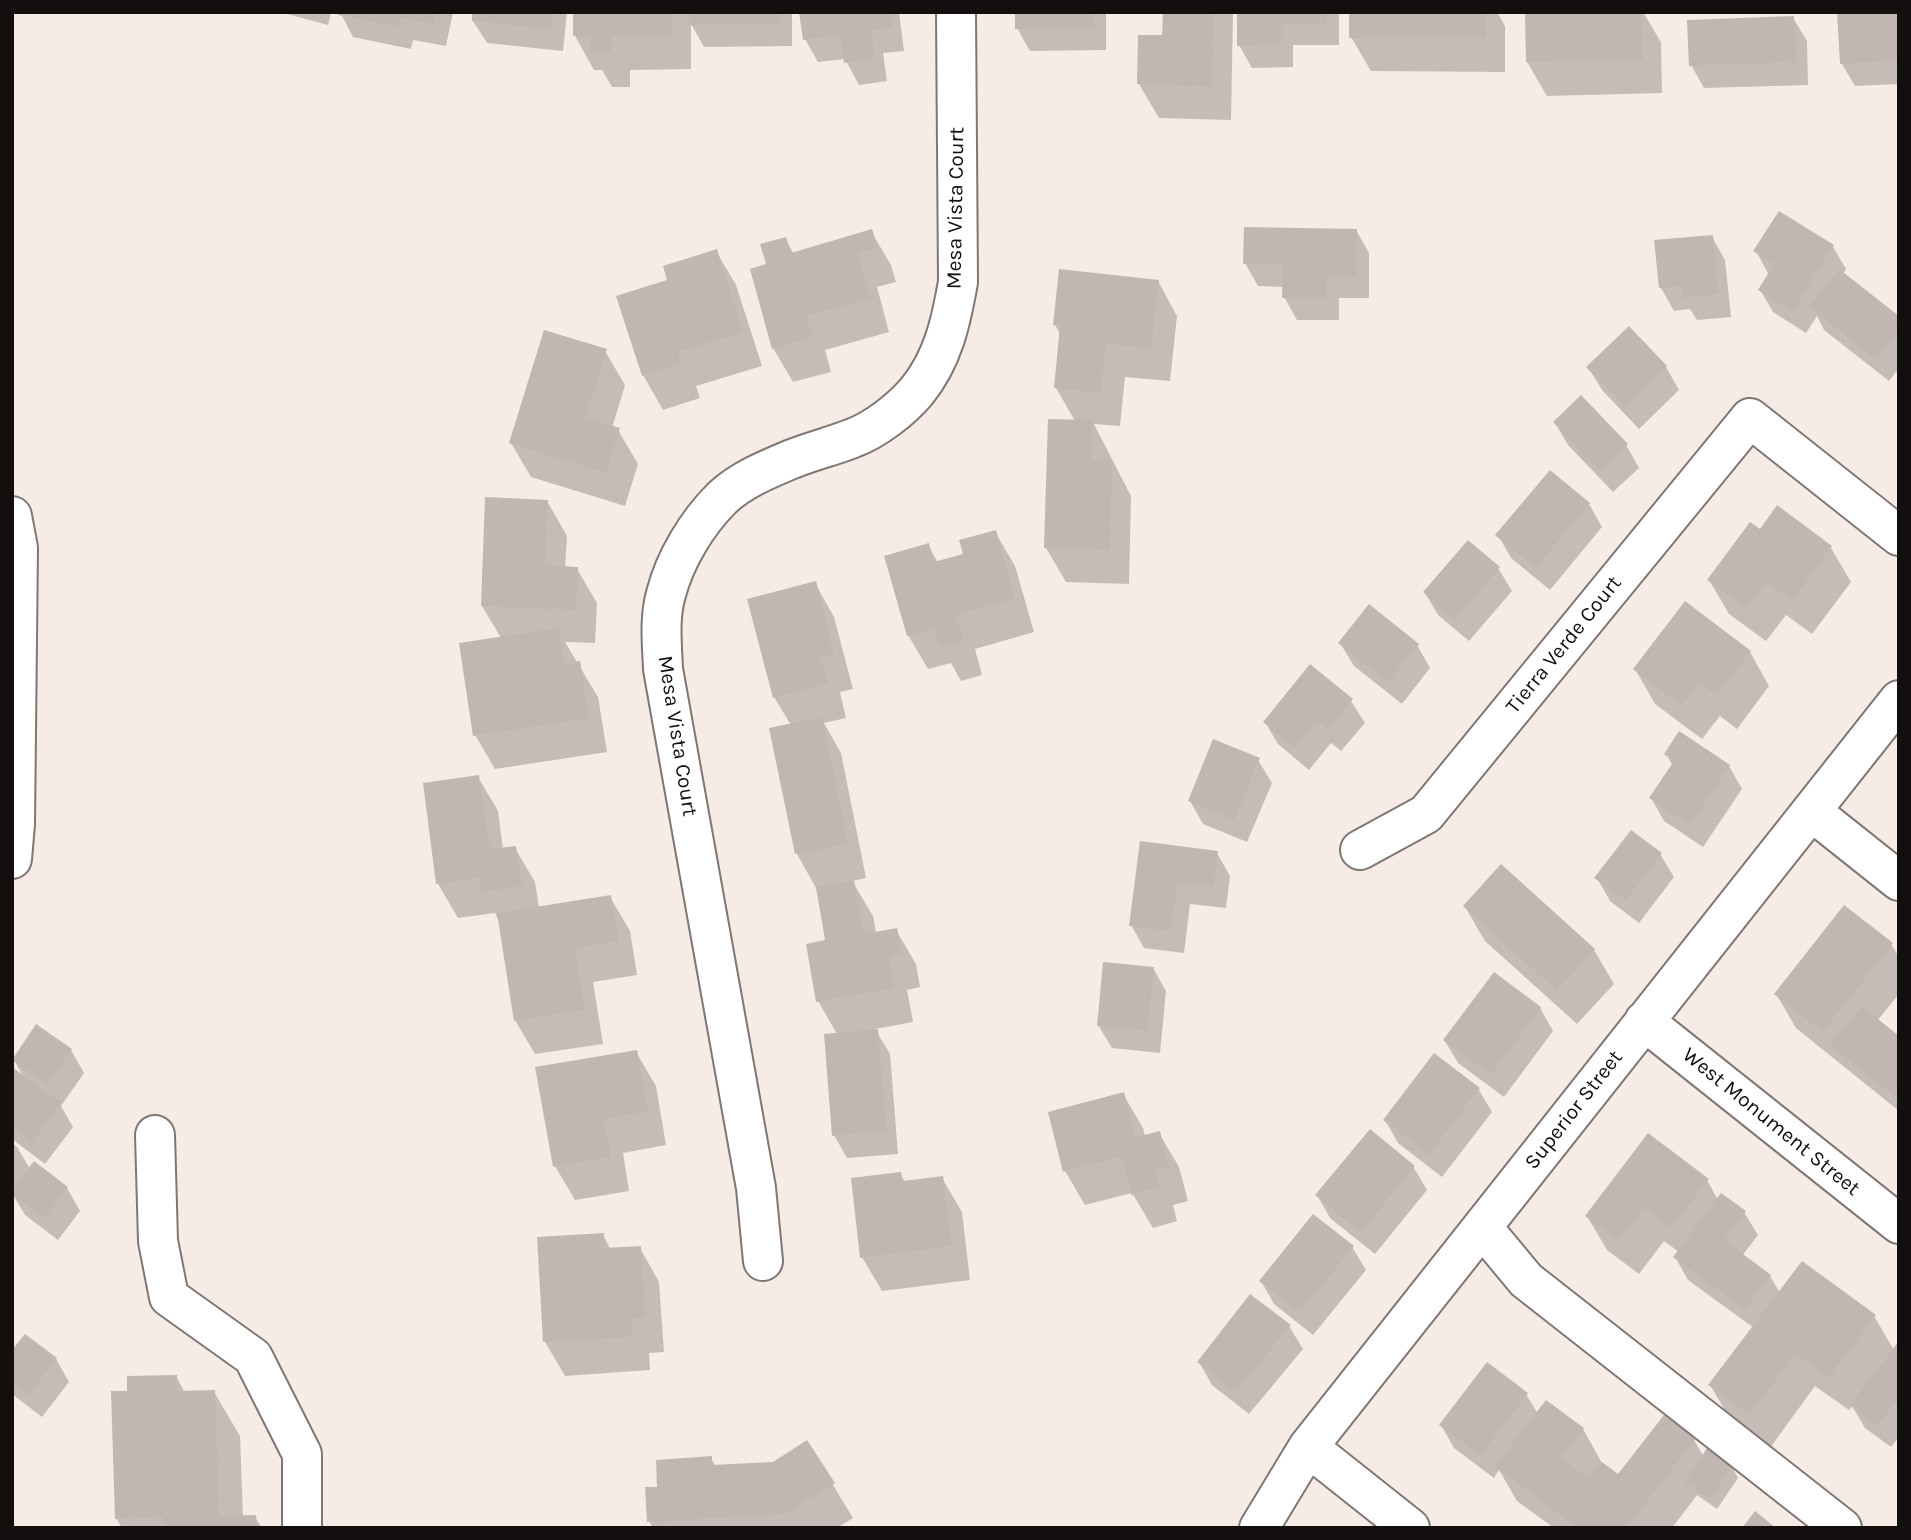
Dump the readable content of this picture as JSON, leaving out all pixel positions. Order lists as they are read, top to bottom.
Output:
{
  "streets": {
    "street": [
      "Mesa Vista Court",
      "Tierra Verde Court",
      "Superior Street",
      "West Monument Street"
    ]
  },
  "crossings": [
    ["Superior Street", "West Monument Street"]
  ]
}
